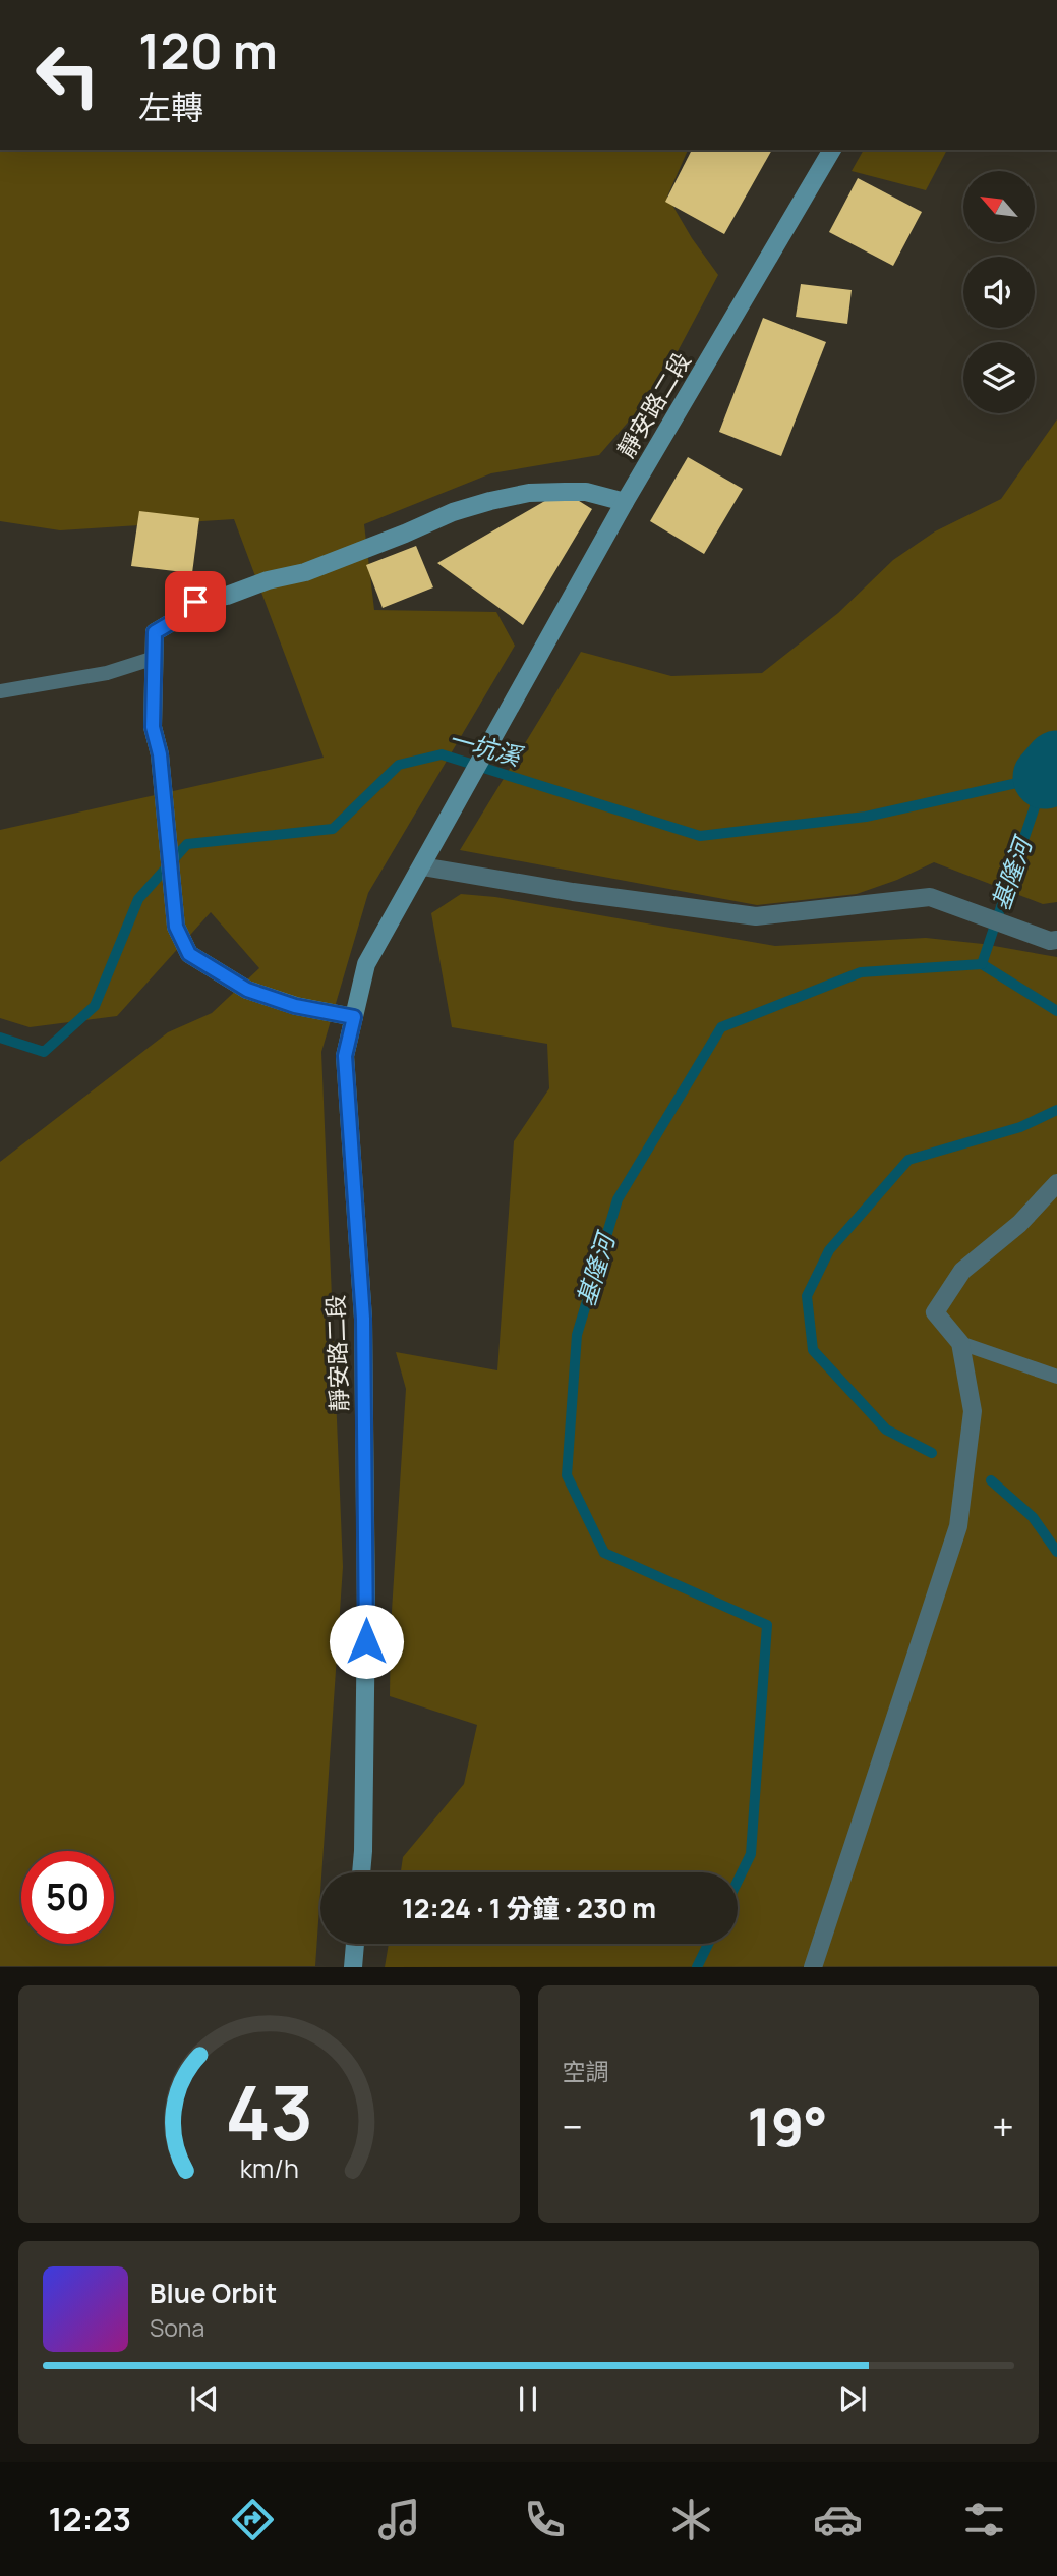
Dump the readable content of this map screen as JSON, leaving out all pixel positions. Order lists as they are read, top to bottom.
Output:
{
  "streets": {
    "main road": ["靜安路二段"]
  },
  "water": ["一坑溪", "基隆河"],
  "north": "top left",
  "page": {
    "turn": ["120 m", "左轉"],
    "limit": "50",
    "trip": "12:24 · 1 分鐘 · 230 m",
    "tile": "空調",
    "heat": ["−", "19°", "+"],
    "song": ["Blue Orbit", "Sona"],
    "tabs": "12:23",
    "gauge": ["43", "km/h"]
  }
}
